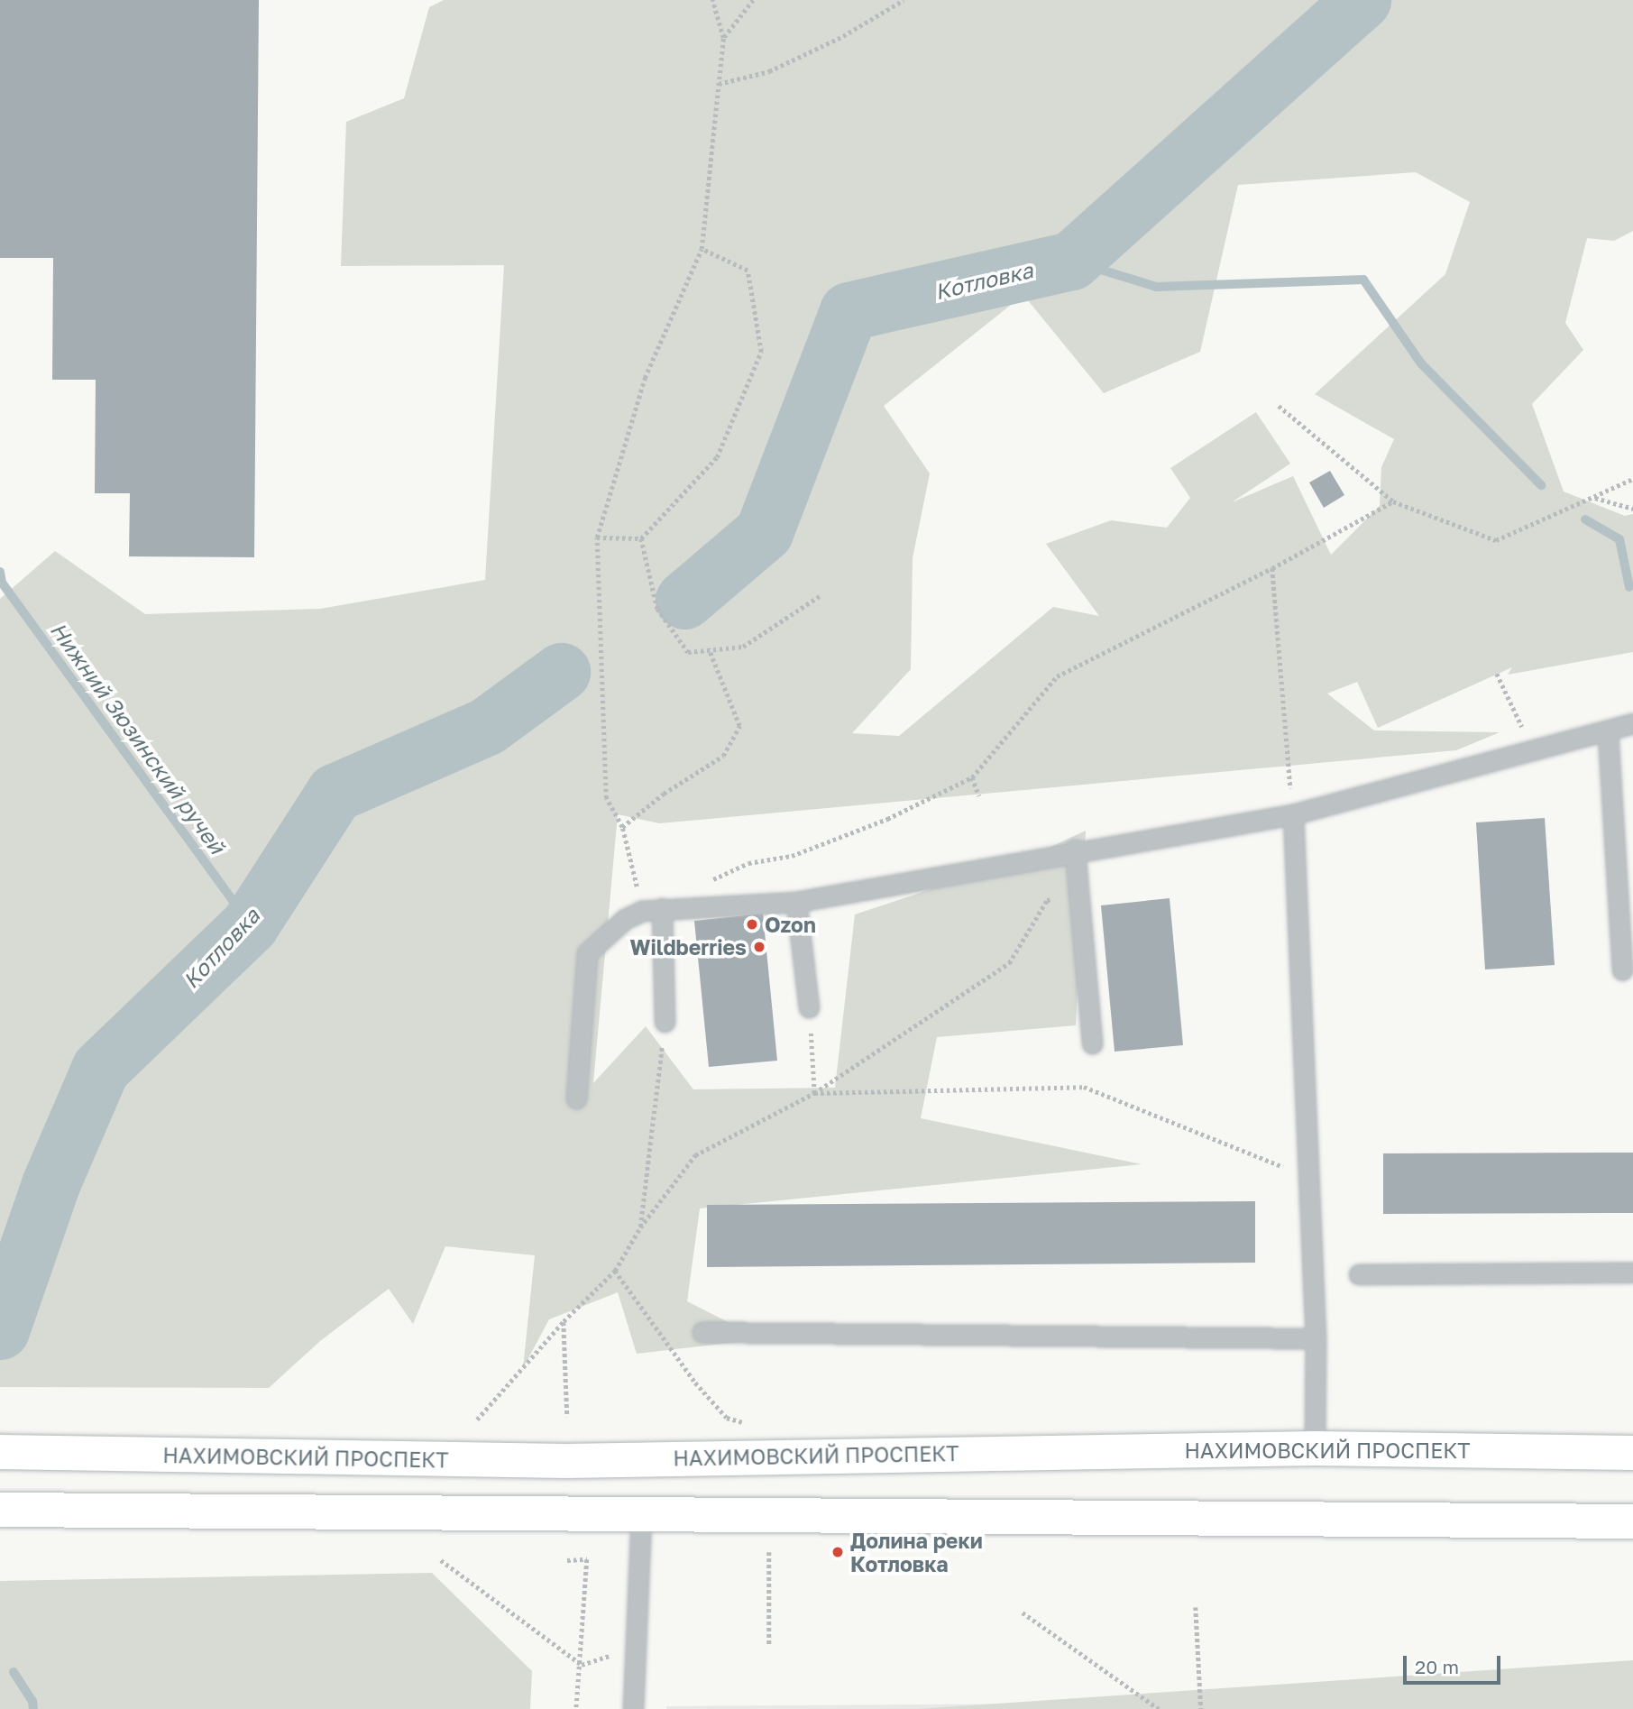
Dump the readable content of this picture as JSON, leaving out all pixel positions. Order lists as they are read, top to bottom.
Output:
{
  "streets": {
    "main road": ["НАХИМОВСКИЙ ПРОСПЕКТ"]
  },
  "water": ["Котловка", "Нижний Зюзинский ручей"],
  "places": ["Ozon", "Wildberries", "Долина реки Котловка"],
  "scale_bar": "20 m"
}
